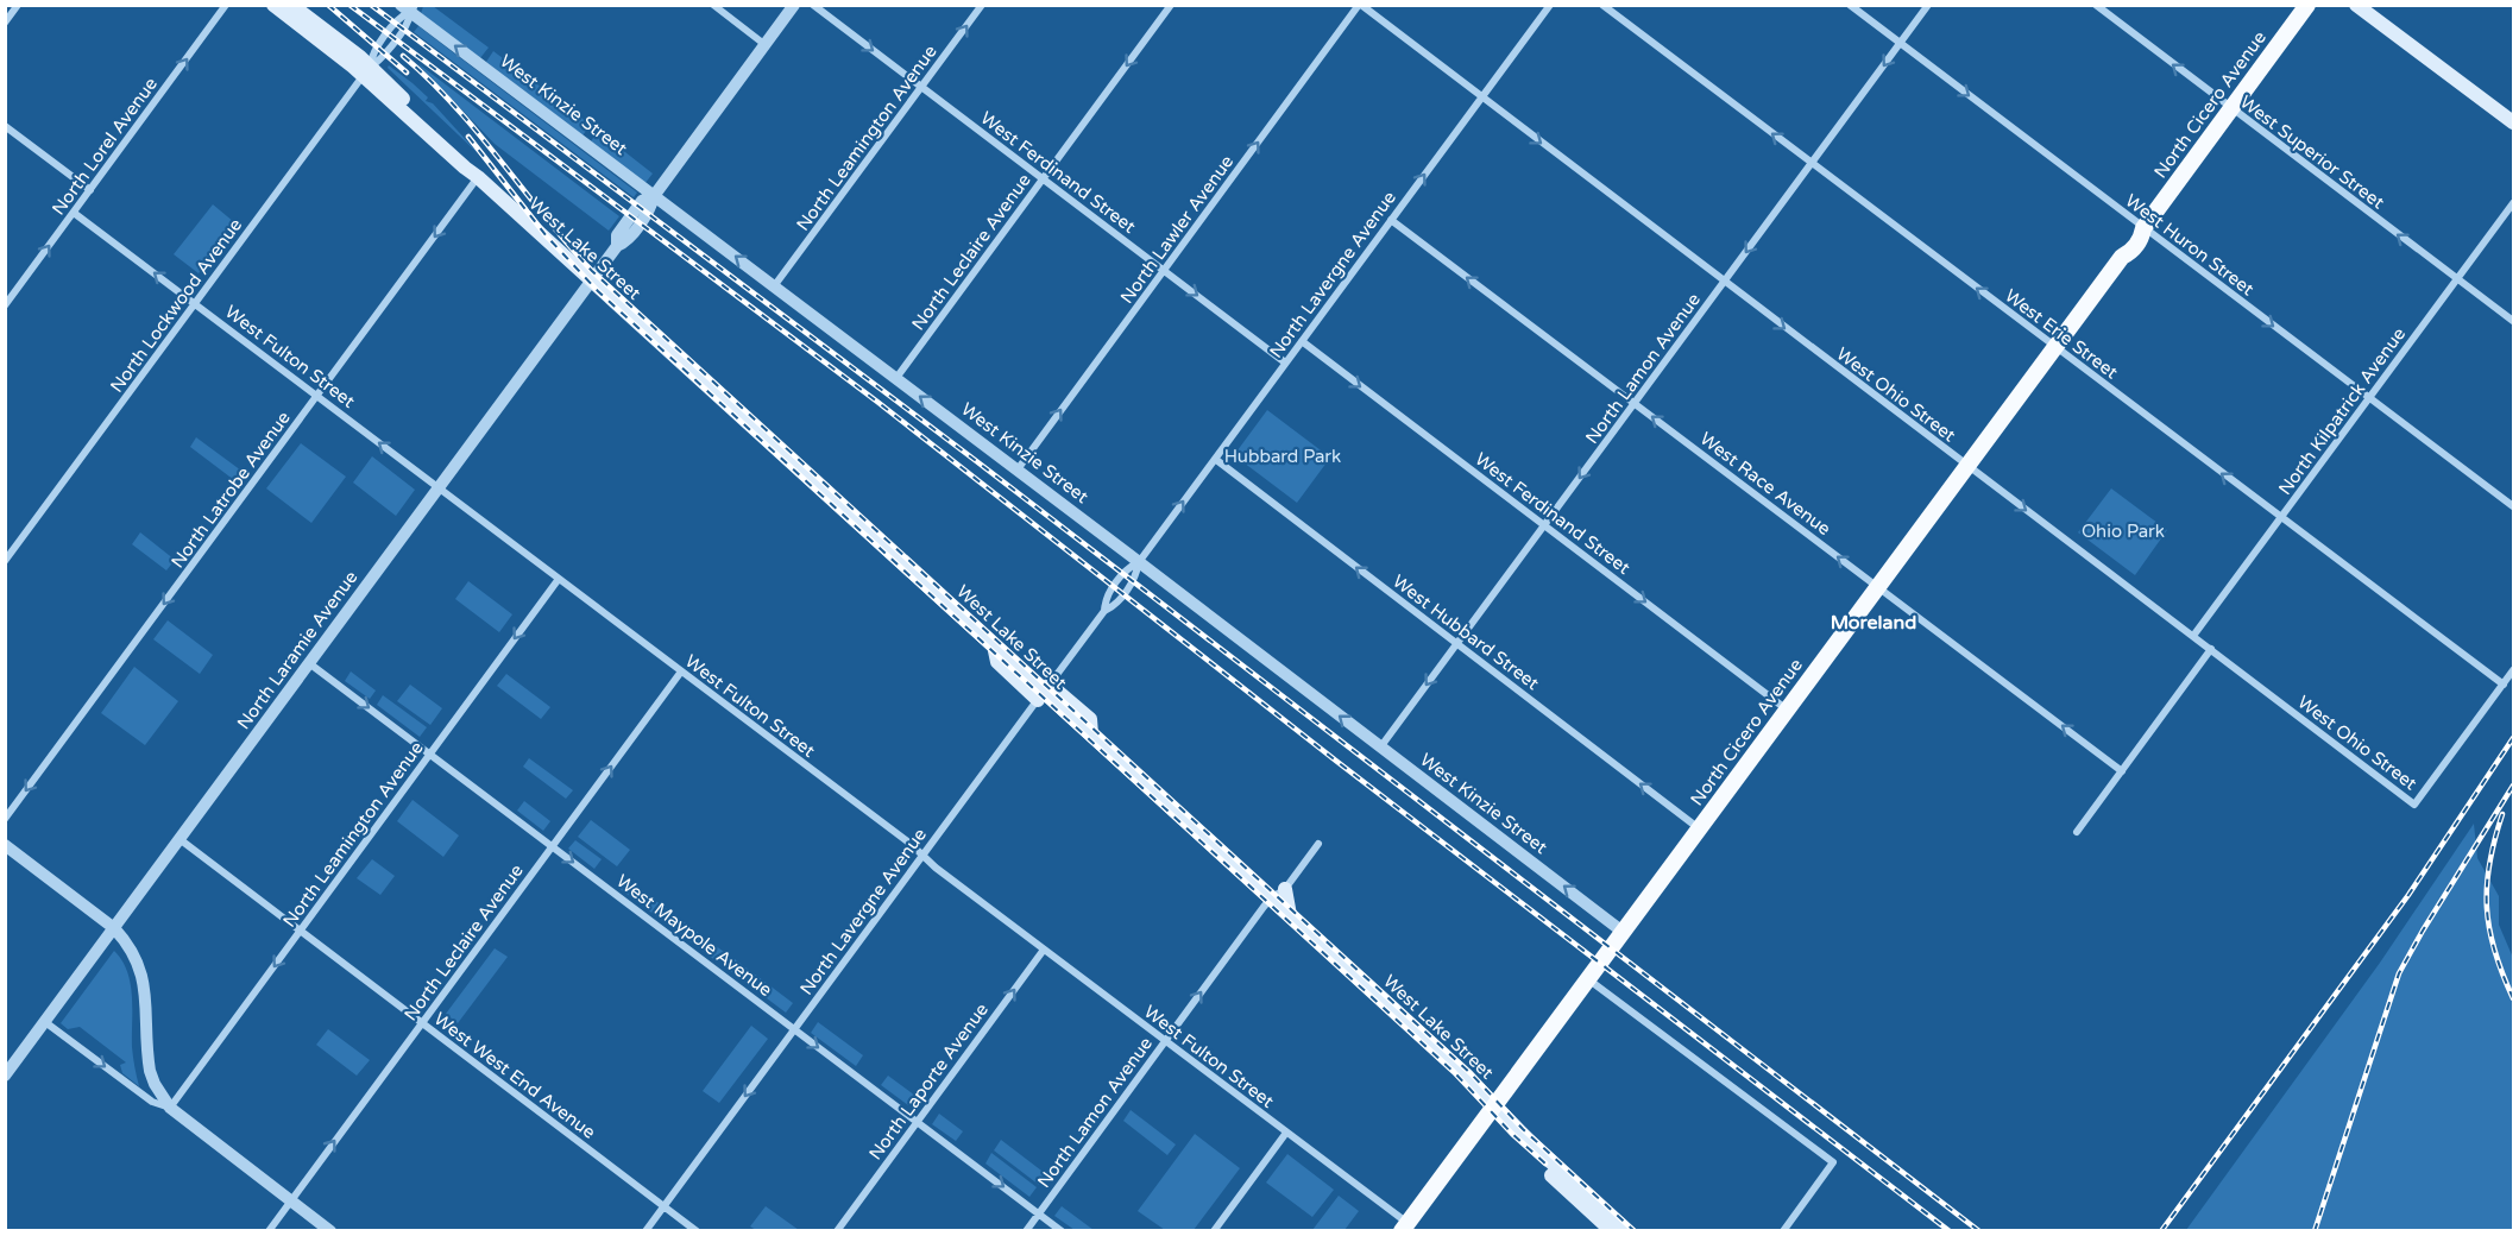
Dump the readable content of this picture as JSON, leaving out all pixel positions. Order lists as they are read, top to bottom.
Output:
{
  "streets": {
    "main road": ["North Cicero Avenue", "West Lake Street"],
    "street": [
      "West Kinzie Street",
      "North Leamington Avenue",
      "North Lorel Avenue",
      "West Superior Street",
      "West Ferdinand Street",
      "North Lawler Avenue",
      "West Huron Street",
      "North Leclaire Avenue",
      "North Lavergne Avenue",
      "North Lockwood Avenue",
      "West Erie Street",
      "West Fulton Street",
      "North Lamon Avenue",
      "West Ohio Street",
      "North Kilpatrick Avenue",
      "West Race Avenue",
      "North Latrobe Avenue",
      "West Hubbard Street",
      "North Laramie Avenue",
      "West Maypole Avenue",
      "West West End Avenue",
      "North Laporte Avenue"
    ]
  },
  "crossings": [
    ["West Kinzie Street", "North Cicero Avenue"],
    ["West Kinzie Street", "North Leamington Avenue"],
    ["West Kinzie Street", "North Lawler Avenue"],
    ["West Kinzie Street", "North Leclaire Avenue"],
    ["West Kinzie Street", "North Lavergne Avenue"],
    ["West Kinzie Street", "North Lockwood Avenue"],
    ["West Kinzie Street", "North Lamon Avenue"],
    ["West Kinzie Street", "North Laramie Avenue"],
    ["North Cicero Avenue", "West Superior Street"],
    ["North Cicero Avenue", "West Ferdinand Street"],
    ["North Cicero Avenue", "West Huron Street"],
    ["North Cicero Avenue", "West Lake Street"],
    ["North Cicero Avenue", "West Erie Street"],
    ["North Cicero Avenue", "West Fulton Street"],
    ["North Cicero Avenue", "West Ohio Street"],
    ["North Cicero Avenue", "West Race Avenue"],
    ["North Cicero Avenue", "West Hubbard Street"],
    ["North Leamington Avenue", "West Ferdinand Street"],
    ["North Leamington Avenue", "West Fulton Street"],
    ["North Leamington Avenue", "West Maypole Avenue"],
    ["North Leamington Avenue", "West West End Avenue"],
    ["North Lorel Avenue", "West Fulton Street"],
    ["West Superior Street", "North Kilpatrick Avenue"],
    ["West Ferdinand Street", "North Lawler Avenue"],
    ["West Ferdinand Street", "North Leclaire Avenue"],
    ["West Ferdinand Street", "North Lavergne Avenue"],
    ["West Ferdinand Street", "North Lamon Avenue"],
    ["North Lawler Avenue", "West Ohio Street"],
    ["West Huron Street", "North Lamon Avenue"],
    ["West Huron Street", "North Kilpatrick Avenue"],
    ["West Lake Street", "North Lavergne Avenue"],
    ["West Lake Street", "North Lockwood Avenue"],
    ["West Lake Street", "North Lamon Avenue"],
    ["West Lake Street", "North Latrobe Avenue"],
    ["West Lake Street", "North Laramie Avenue"],
    ["North Leclaire Avenue", "West Fulton Street"],
    ["North Leclaire Avenue", "West Maypole Avenue"],
    ["North Leclaire Avenue", "West West End Avenue"],
    ["North Lavergne Avenue", "West Fulton Street"],
    ["North Lavergne Avenue", "West Ohio Street"],
    ["North Lavergne Avenue", "West Race Avenue"],
    ["North Lavergne Avenue", "West Hubbard Street"],
    ["North Lavergne Avenue", "West Maypole Avenue"],
    ["North Lavergne Avenue", "West West End Avenue"],
    ["North Lockwood Avenue", "West Fulton Street"],
    ["West Erie Street", "North Lamon Avenue"],
    ["West Erie Street", "West Ohio Street"],
    ["West Erie Street", "North Kilpatrick Avenue"],
    ["West Fulton Street", "North Lamon Avenue"],
    ["West Fulton Street", "North Latrobe Avenue"],
    ["West Fulton Street", "North Laramie Avenue"],
    ["West Fulton Street", "North Laporte Avenue"],
    ["North Lamon Avenue", "West Ohio Street"],
    ["North Lamon Avenue", "West Race Avenue"],
    ["North Lamon Avenue", "West Hubbard Street"],
    ["North Lamon Avenue", "West Maypole Avenue"],
    ["West Ohio Street", "North Kilpatrick Avenue"],
    ["North Laramie Avenue", "West Maypole Avenue"],
    ["North Laramie Avenue", "West West End Avenue"],
    ["West Maypole Avenue", "North Laporte Avenue"]
  ],
  "one_way": [
    "West Kinzie Street",
    "North Lorel Avenue",
    "West Superior Street",
    "West Ferdinand Street",
    "North Lawler Avenue",
    "West Huron Street",
    "West Erie Street",
    "West Ohio Street",
    "West Race Avenue",
    "North Latrobe Avenue",
    "West Hubbard Street",
    "West Maypole Avenue",
    "North Laporte Avenue"
  ],
  "districts": ["Moreland"],
  "parks": ["Hubbard Park", "Ohio Park"]
}
